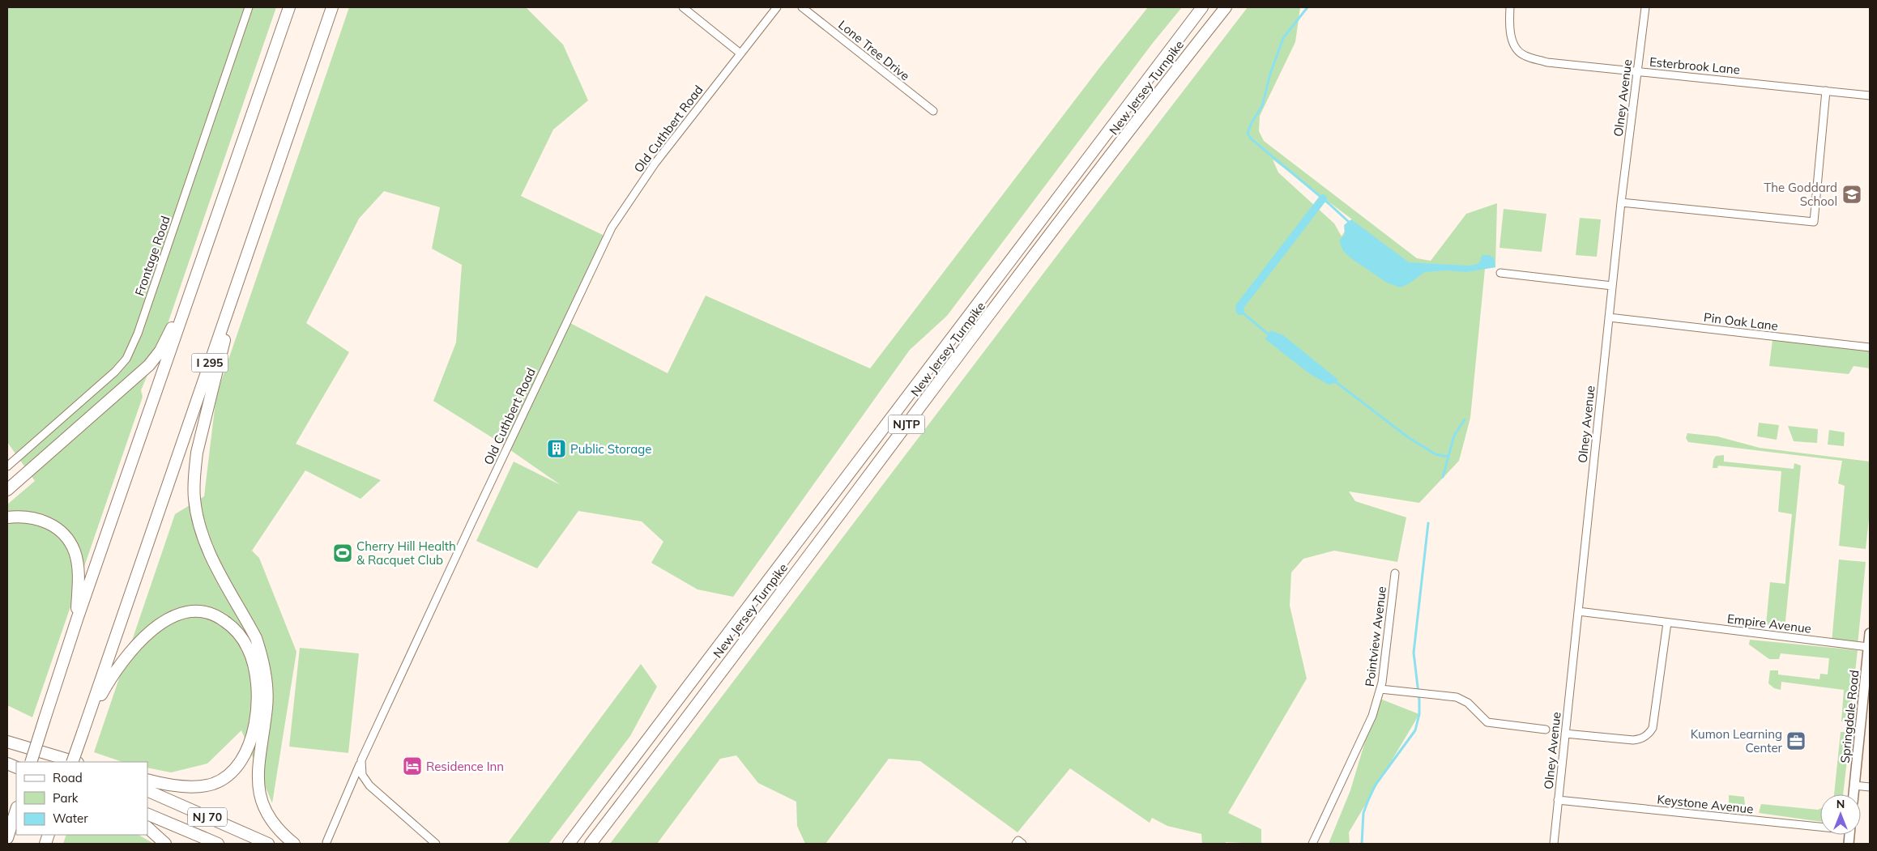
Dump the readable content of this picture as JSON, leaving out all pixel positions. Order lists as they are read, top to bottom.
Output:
{
  "streets": {
    "highway": [
      "New Jersey Turnpike",
      "I 295",
      "NJTP",
      "NJ 70"
    ],
    "main road": ["Springdale Road"],
    "street": [
      "Lone Tree Drive",
      "Esterbrook Lane",
      "Olney Avenue",
      "Old Cuthbert Road",
      "Frontage Road",
      "Pin Oak Lane",
      "Empire Avenue",
      "Pointview Avenue",
      "Keystone Avenue"
    ]
  },
  "crossings": [
    ["Esterbrook Lane", "Olney Avenue"],
    ["Olney Avenue", "Pin Oak Lane"],
    ["Olney Avenue", "Empire Avenue"],
    ["Olney Avenue", "Keystone Avenue"],
    ["Empire Avenue", "Springdale Road"]
  ],
  "places": {
    "school or university": ["The Goddard School"],
    "building": ["Public Storage"],
    "sports": ["Cherry Hill Health & Racquet Club"],
    "office": ["Kumon Learning Center"],
    "hotel": ["Residence Inn"]
  },
  "legend": ["Road", "Park", "Water"],
  "north": "top"
}
